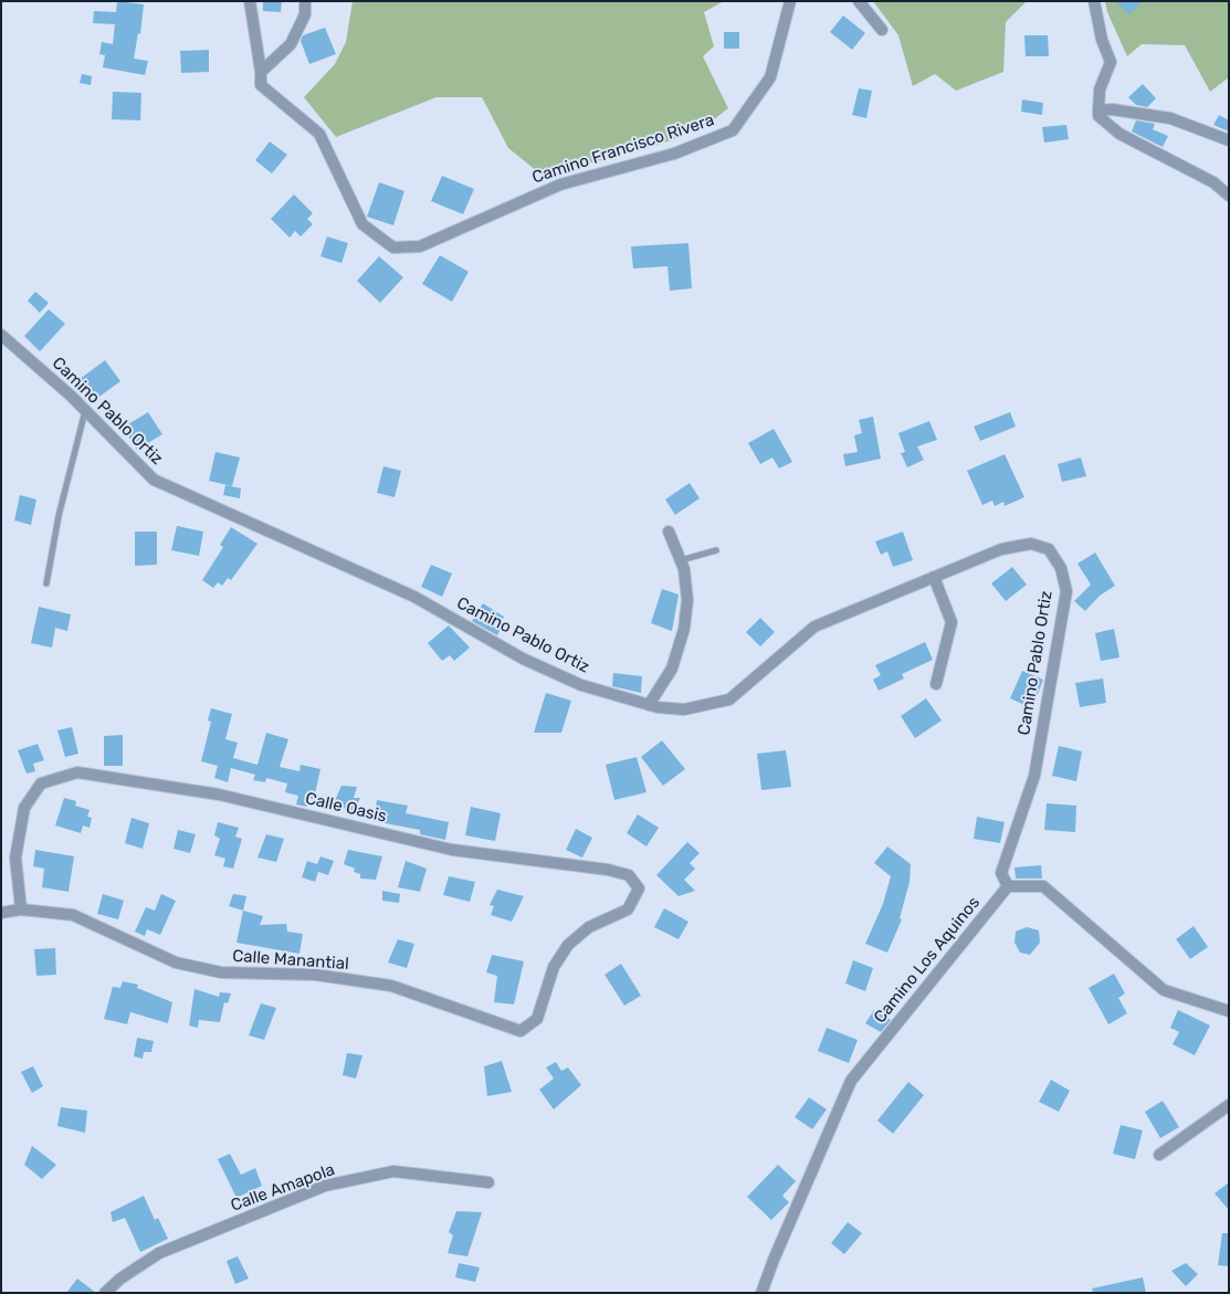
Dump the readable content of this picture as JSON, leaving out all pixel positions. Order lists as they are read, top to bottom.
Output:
{
  "streets": {
    "street": [
      "Camino Francisco Rivera",
      "Camino Pablo Ortiz",
      "Calle Oasis",
      "Calle Manantial",
      "Camino Los Aquinos",
      "Calle Amapola"
    ]
  },
  "crossings": [
    ["Camino Pablo Ortiz", "Camino Los Aquinos"],
    ["Calle Oasis", "Calle Manantial"]
  ]
}
